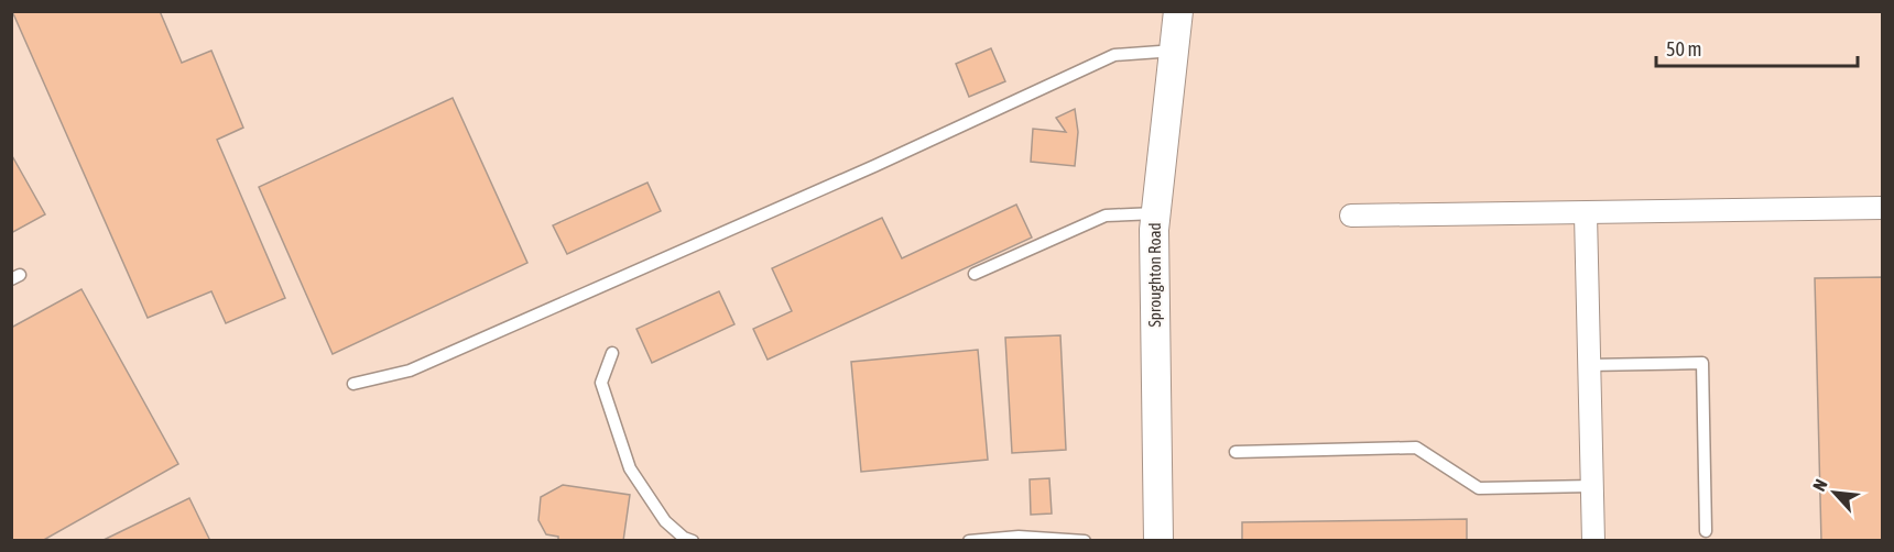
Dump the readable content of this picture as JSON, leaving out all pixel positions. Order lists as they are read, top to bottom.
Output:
{
  "streets": {
    "street": ["Sproughton Road"]
  },
  "scale_bar": "50 m",
  "north": "top left"
}
